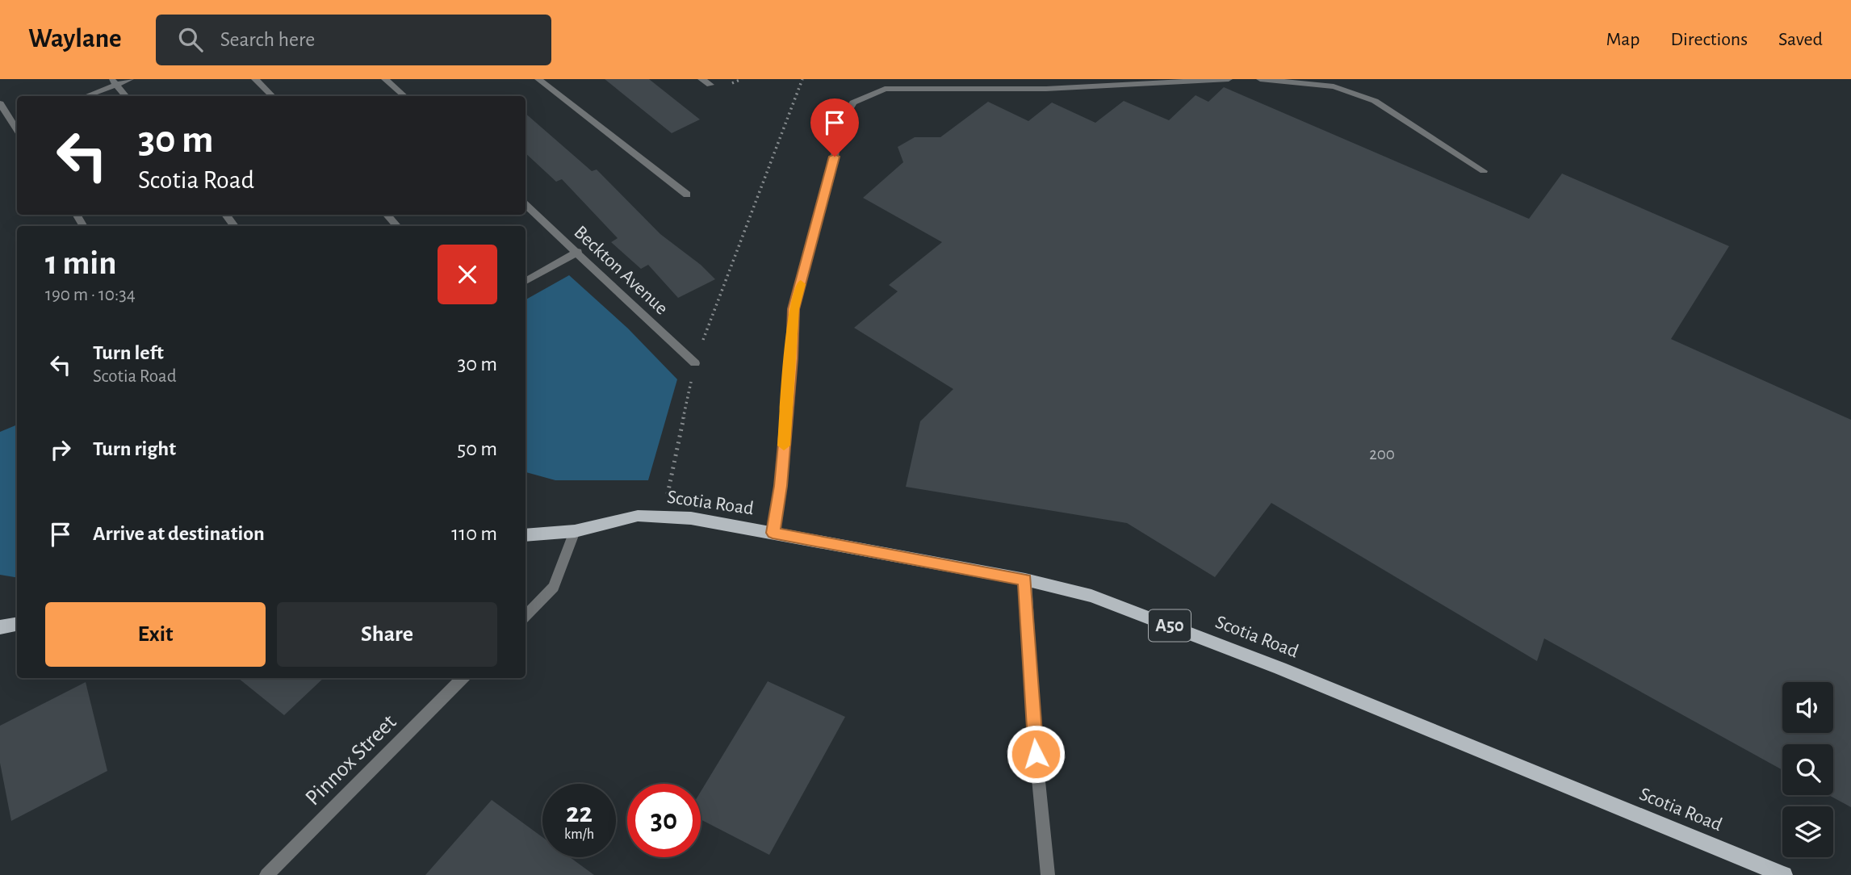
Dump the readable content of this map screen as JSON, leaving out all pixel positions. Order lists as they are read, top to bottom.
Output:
{
  "streets": {
    "main road": ["Scotia Road", "A50"],
    "street": ["Beckton Avenue", "Pinnox Street"]
  },
  "house_numbers": ["200"],
  "page": {
    "header": "Waylane",
    "search": "Search here",
    "nav": ["Map", "Directions", "Saved"],
    "turn": ["30 m", "Scotia Road"],
    "heading": ["1 min", "190 m · 10:34"],
    "list": [
      {
        "name": "Turn left",
        "note": "Scotia Road",
        "value": "30 m"
      },
      {
        "name": "Turn right",
        "value": "50 m"
      },
      {
        "name": "Arrive at destination",
        "value": "110 m"
      }
    ],
    "buttons": ["Exit", "Share"],
    "speed": "22 km/h",
    "limit": "30"
  }
}
